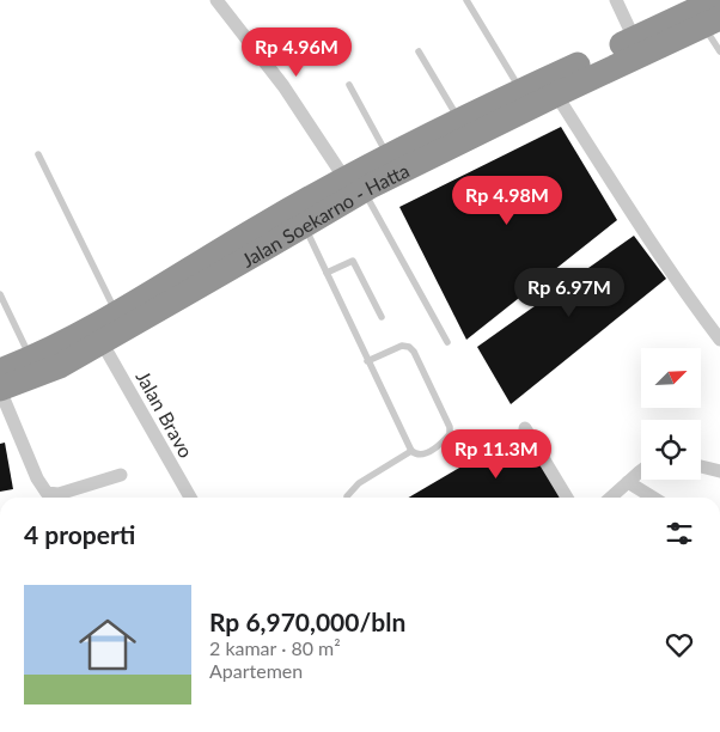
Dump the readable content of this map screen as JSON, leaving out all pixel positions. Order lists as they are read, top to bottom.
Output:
{
  "streets": {
    "highway": ["Jalan Soekarno - Hatta"],
    "street": ["Jalan Bravo"]
  },
  "crossings": [
    ["Jalan Soekarno - Hatta", "Jalan Bravo"]
  ],
  "north": "top right",
  "page": {
    "price": [
      "Rp 4.96M",
      "Rp 4.98M",
      "Rp 6.97M",
      "Rp 11.3M"
    ],
    "heading": "4 properti",
    "list": [
      {
        "name": "Rp 6,970,000/bln",
        "note": "2 kamar · 80 m² · Apartemen"
      }
    ]
  }
}
